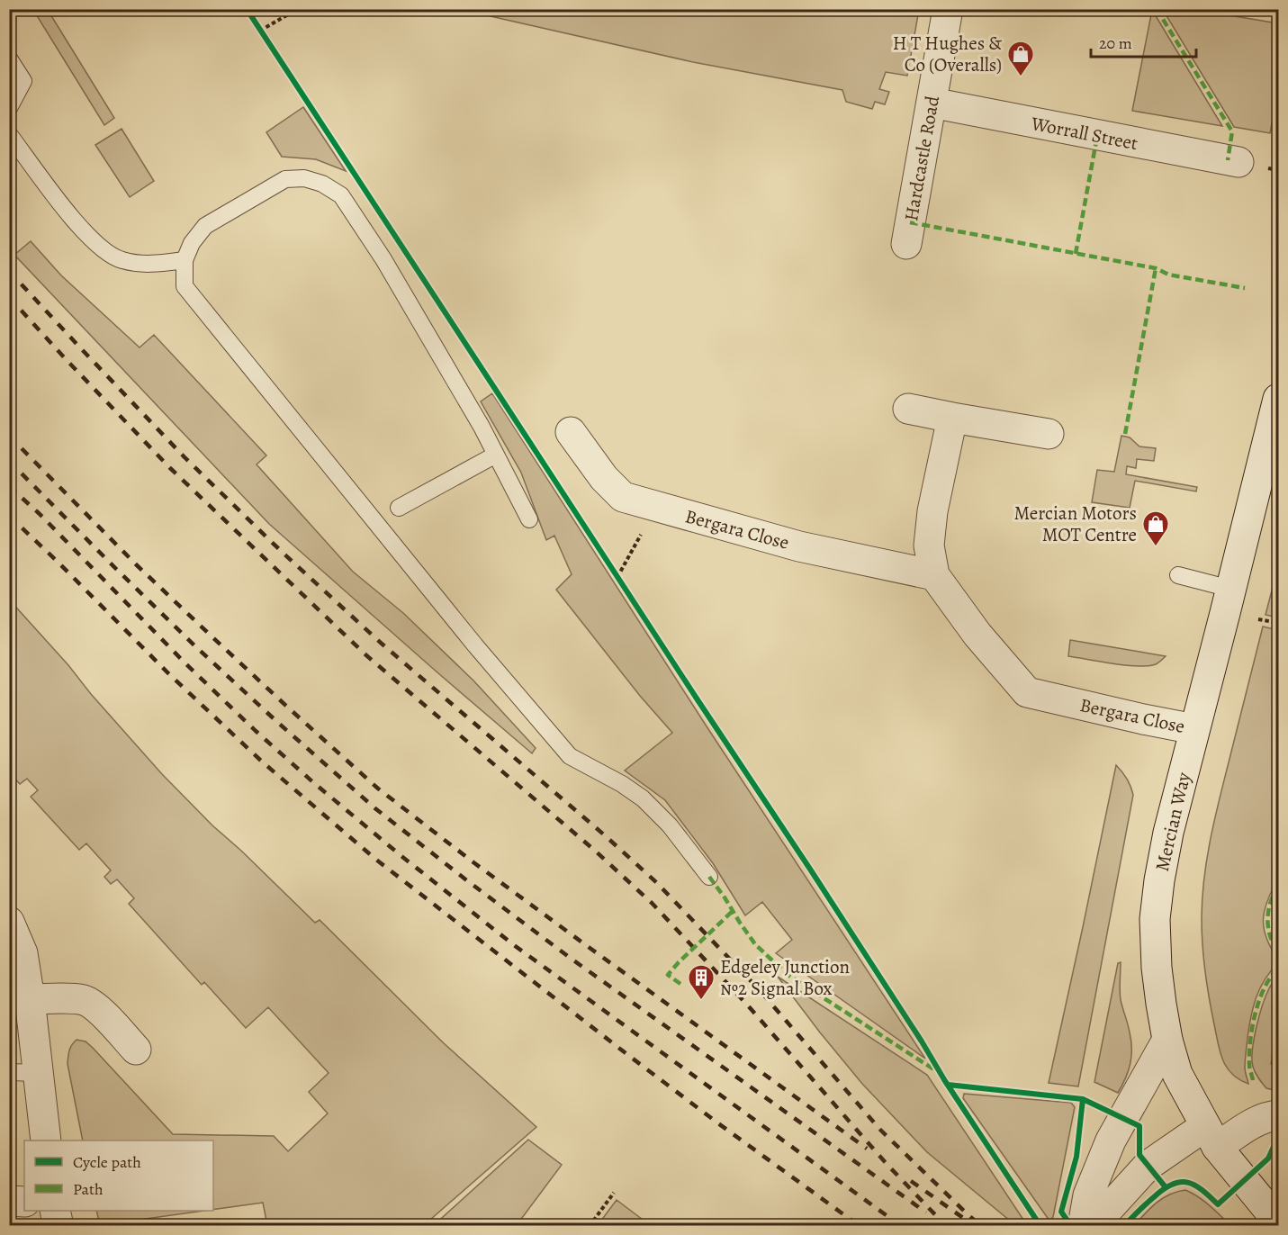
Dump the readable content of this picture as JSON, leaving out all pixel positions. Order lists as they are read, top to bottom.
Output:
{
  "streets": {
    "street": [
      "Worrall Street",
      "Hardcastle Road",
      "Bergara Close",
      "Mercian Way"
    ]
  },
  "crossings": [
    ["Worrall Street", "Hardcastle Road"],
    ["Bergara Close", "Mercian Way"]
  ],
  "places": {
    "shop": ["H T Hughes & Co (Overalls)", "Mercian Motors MOT Centre"],
    "building": ["Edgeley Junction №2 Signal Box"]
  },
  "legend": ["Cycle path", "Path"],
  "scale_bar": "20 m"
}
